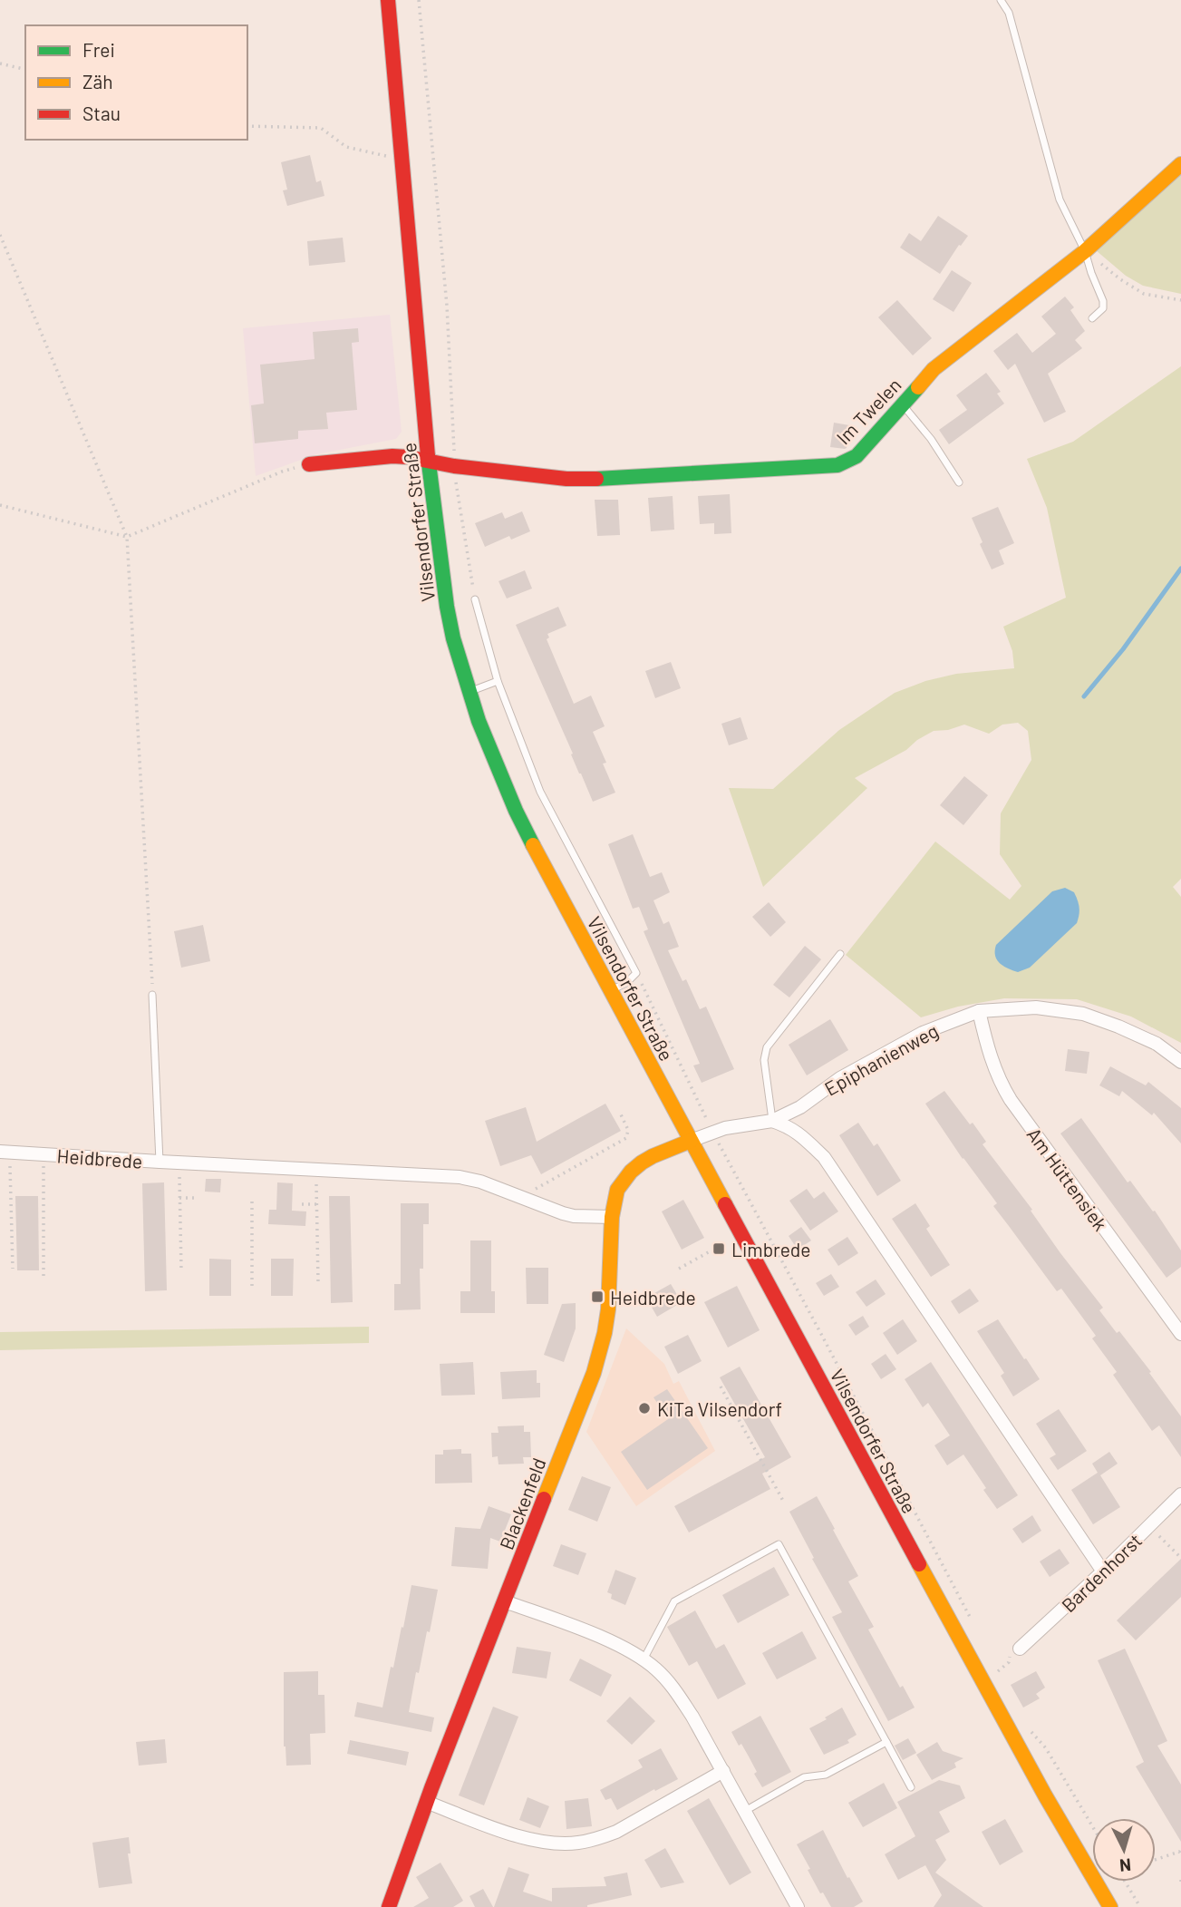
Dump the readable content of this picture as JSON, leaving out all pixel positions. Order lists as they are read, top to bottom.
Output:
{
  "streets": {
    "main road": ["Im Twelen", "Vilsendorfer Straße", "Blackenfeld"],
    "street": [
      "Epiphanienweg",
      "Heidbrede",
      "Am Hüttensiek",
      "Bardenhorst"
    ]
  },
  "crossings": [
    ["Im Twelen", "Vilsendorfer Straße"],
    ["Vilsendorfer Straße", "Epiphanienweg"],
    ["Vilsendorfer Straße", "Blackenfeld"],
    ["Epiphanienweg", "Am Hüttensiek"],
    ["Epiphanienweg", "Blackenfeld"],
    ["Heidbrede", "Blackenfeld"]
  ],
  "places": {
    "transit": ["Limbrede", "Heidbrede"],
    "other": ["KiTa Vilsendorf"]
  },
  "legend": ["Frei", "Zäh", "Stau"],
  "north": "bottom"
}
